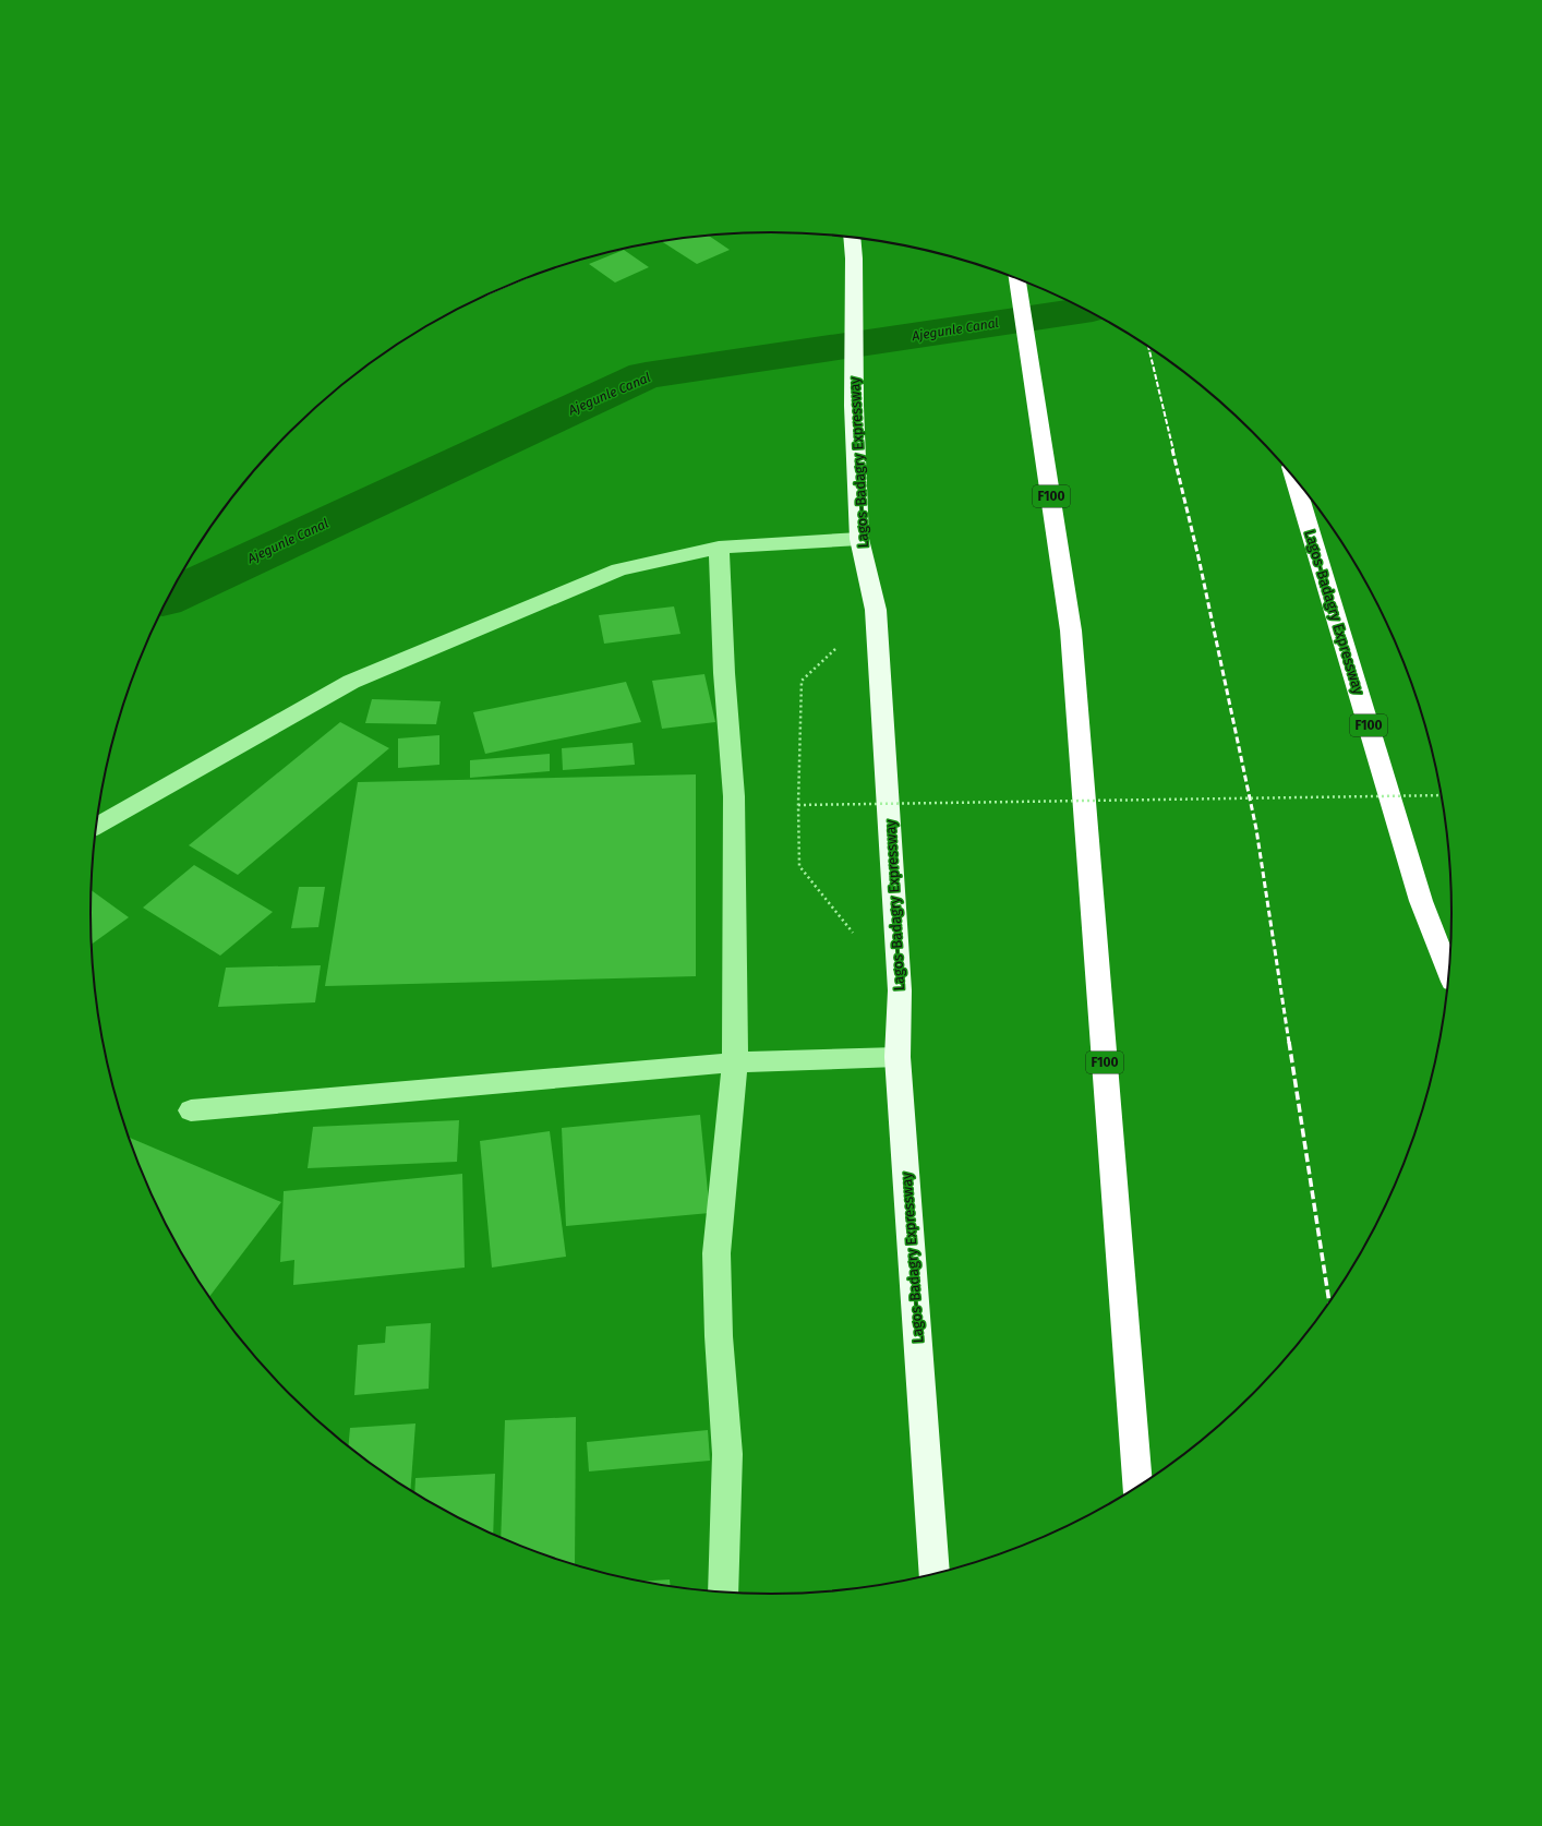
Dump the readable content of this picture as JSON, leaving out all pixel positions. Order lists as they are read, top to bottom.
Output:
{
  "streets": {
    "highway": ["Lagos-Badagry Expressway", "F100"]
  },
  "water": ["Ajegunle Canal"]
}
